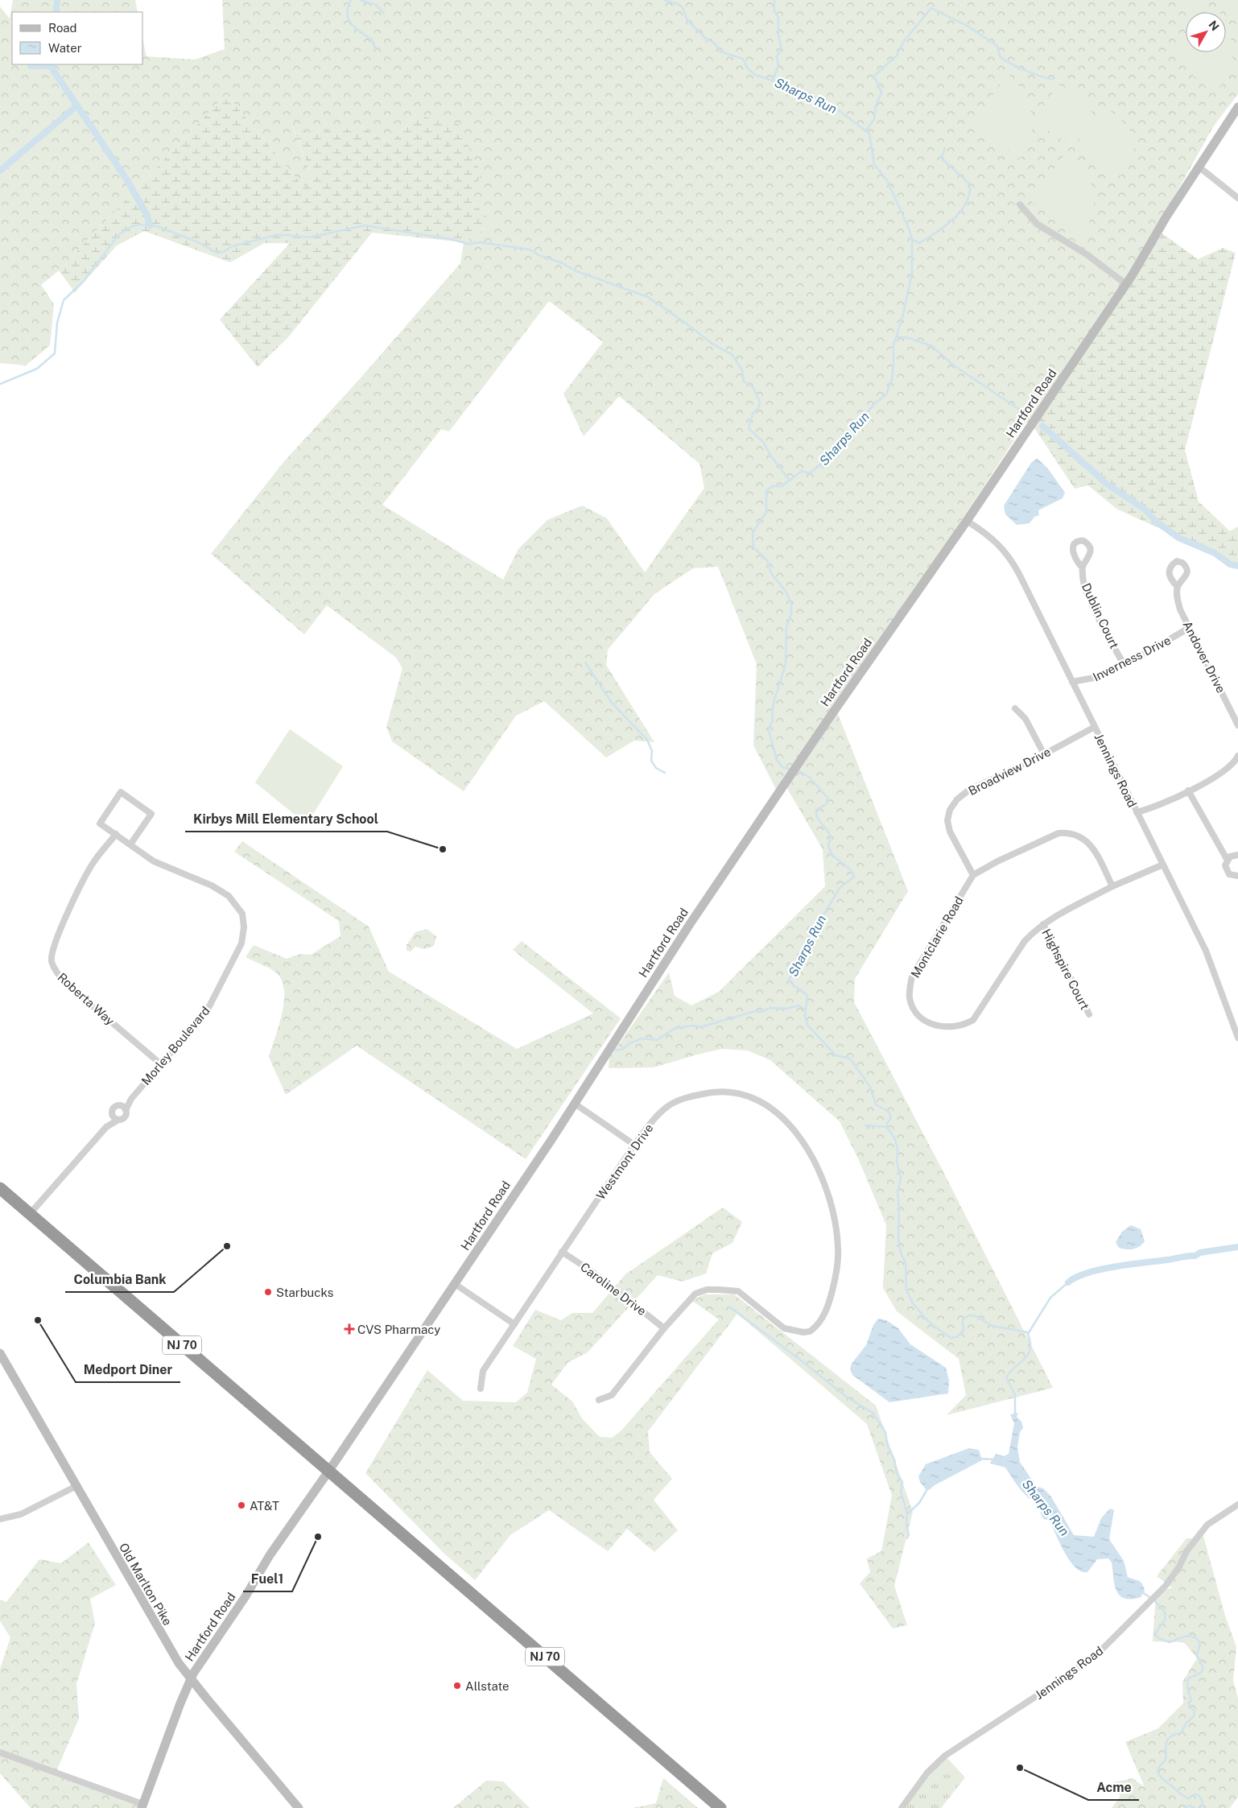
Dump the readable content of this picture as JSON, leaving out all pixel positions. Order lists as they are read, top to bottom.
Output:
{
  "streets": {
    "highway": ["NJ 70"],
    "street": [
      "Hartford Road",
      "Dublin Court",
      "Andover Drive",
      "Inverness Drive",
      "Jennings Road",
      "Broadview Drive",
      "Montclarie Road",
      "Highspire Court",
      "Roberta Way",
      "Morley Boulevard",
      "Westmont Drive",
      "Caroline Drive",
      "Old Marlton Pike"
    ]
  },
  "crossings": [
    ["Hartford Road", "Jennings Road"],
    ["Hartford Road", "NJ 70"],
    ["Hartford Road", "Old Marlton Pike"],
    ["Dublin Court", "Inverness Drive"],
    ["Andover Drive", "Inverness Drive"],
    ["Inverness Drive", "Jennings Road"],
    ["Jennings Road", "Broadview Drive"],
    ["Jennings Road", "Montclarie Road"],
    ["Broadview Drive", "Montclarie Road"],
    ["Montclarie Road", "Highspire Court"],
    ["Roberta Way", "Morley Boulevard"],
    ["Westmont Drive", "Caroline Drive"]
  ],
  "water": ["Sharps Run"],
  "places": {
    "other": [
      "Kirbys Mill Elementary School",
      "Columbia Bank",
      "Starbucks",
      "Medport Diner",
      "AT&T",
      "Fuel1",
      "Allstate",
      "Acme"
    ],
    "health": ["CVS Pharmacy"]
  },
  "legend": ["Road", "Water"],
  "north": "top right"
}
